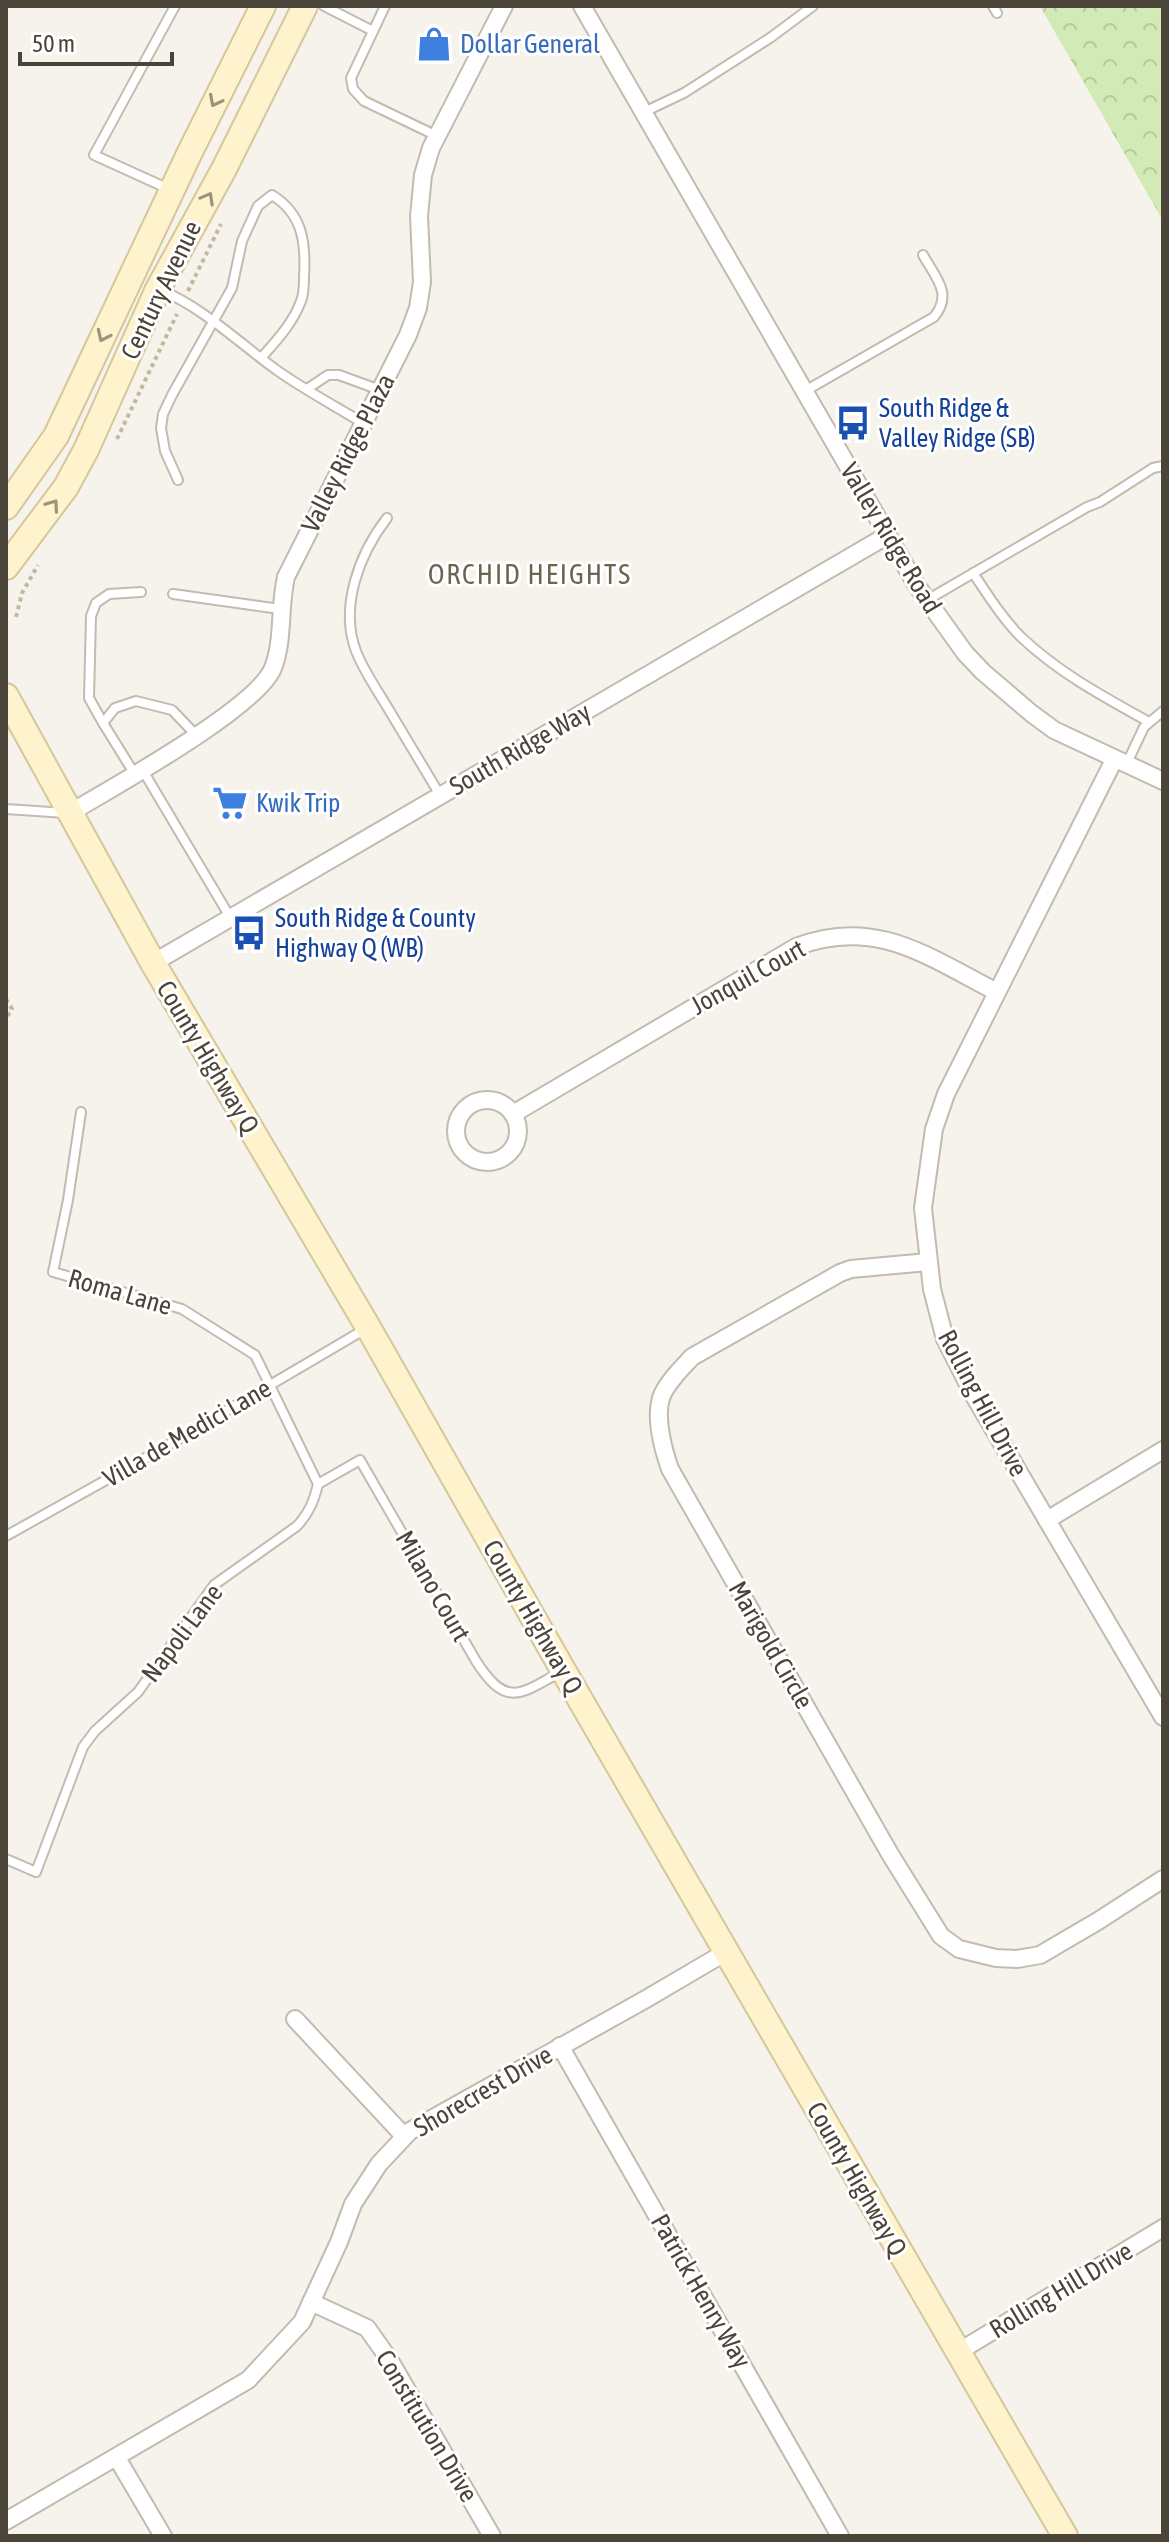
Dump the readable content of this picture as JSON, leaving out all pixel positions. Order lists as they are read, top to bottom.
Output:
{
  "streets": {
    "main road": ["Century Avenue", "County Highway Q"],
    "street": [
      "Valley Ridge Plaza",
      "Valley Ridge Road",
      "South Ridge Way",
      "Jonquil Court",
      "Rolling Hill Drive",
      "Marigold Circle",
      "Shorecrest Drive",
      "Patrick Henry Way",
      "Constitution Drive"
    ],
    "lane": [
      "Roma Lane",
      "Villa de Medici Lane",
      "Milano Court",
      "Napoli Lane"
    ]
  },
  "crossings": [
    ["Valley Ridge Plaza", "County Highway Q"],
    ["Valley Ridge Road", "South Ridge Way"],
    ["Valley Ridge Road", "Rolling Hill Drive"],
    ["South Ridge Way", "County Highway Q"],
    ["Jonquil Court", "Rolling Hill Drive"],
    ["County Highway Q", "Rolling Hill Drive"],
    ["County Highway Q", "Villa de Medici Lane"],
    ["County Highway Q", "Milano Court"],
    ["County Highway Q", "Shorecrest Drive"],
    ["Roma Lane", "Villa de Medici Lane"],
    ["Rolling Hill Drive", "Marigold Circle"],
    ["Milano Court", "Napoli Lane"],
    ["Shorecrest Drive", "Patrick Henry Way"],
    ["Shorecrest Drive", "Constitution Drive"]
  ],
  "districts": ["ORCHID HEIGHTS"],
  "places": {
    "shop": ["Dollar General"],
    "bus stop": ["South Ridge & Valley Ridge (SB)", "South Ridge & County Highway Q (WB)"],
    "supermarket": ["Kwik Trip"]
  },
  "scale_bar": "50 m"
}
